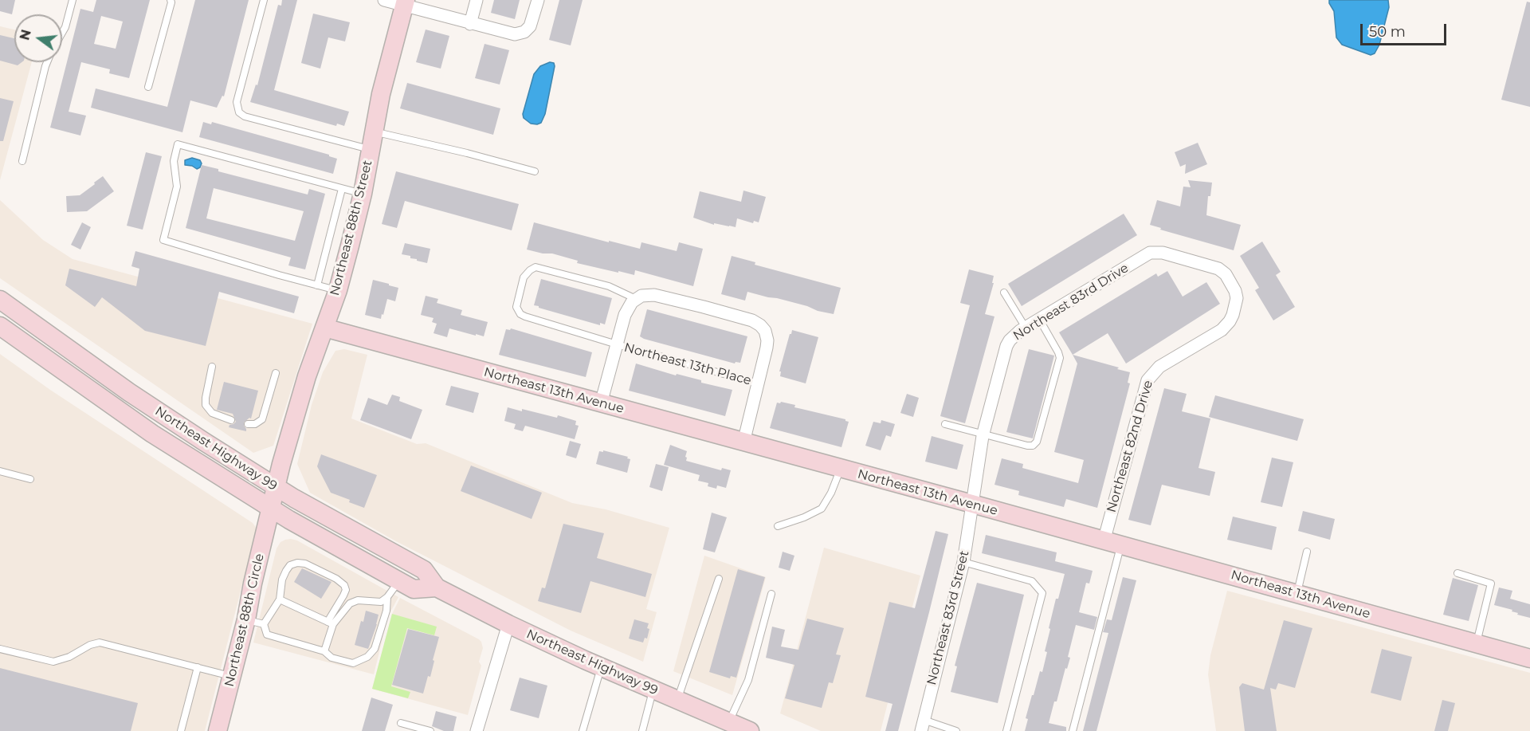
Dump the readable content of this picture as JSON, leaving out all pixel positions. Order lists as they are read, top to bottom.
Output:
{
  "streets": {
    "street": [
      "Northeast 88th Street",
      "Northeast 83rd Drive",
      "Northeast 13th Avenue",
      "Northeast 82nd Drive",
      "Northeast Highway 99",
      "Northeast 83rd Street",
      "Northeast 88th Circle"
    ],
    "lane": ["Northeast 13th Place"]
  },
  "crossings": [
    ["Northeast 88th Street", "Northeast 13th Avenue"],
    ["Northeast 88th Street", "Northeast Highway 99"],
    ["Northeast 88th Street", "Northeast 88th Circle"],
    ["Northeast 83rd Drive", "Northeast 13th Avenue"],
    ["Northeast 83rd Drive", "Northeast 82nd Drive"],
    ["Northeast 83rd Drive", "Northeast 83rd Street"],
    ["Northeast 13th Avenue", "Northeast 82nd Drive"],
    ["Northeast 13th Avenue", "Northeast 83rd Street"],
    ["Northeast Highway 99", "Northeast 88th Circle"]
  ],
  "scale_bar": "50 m",
  "north": "left"
}
